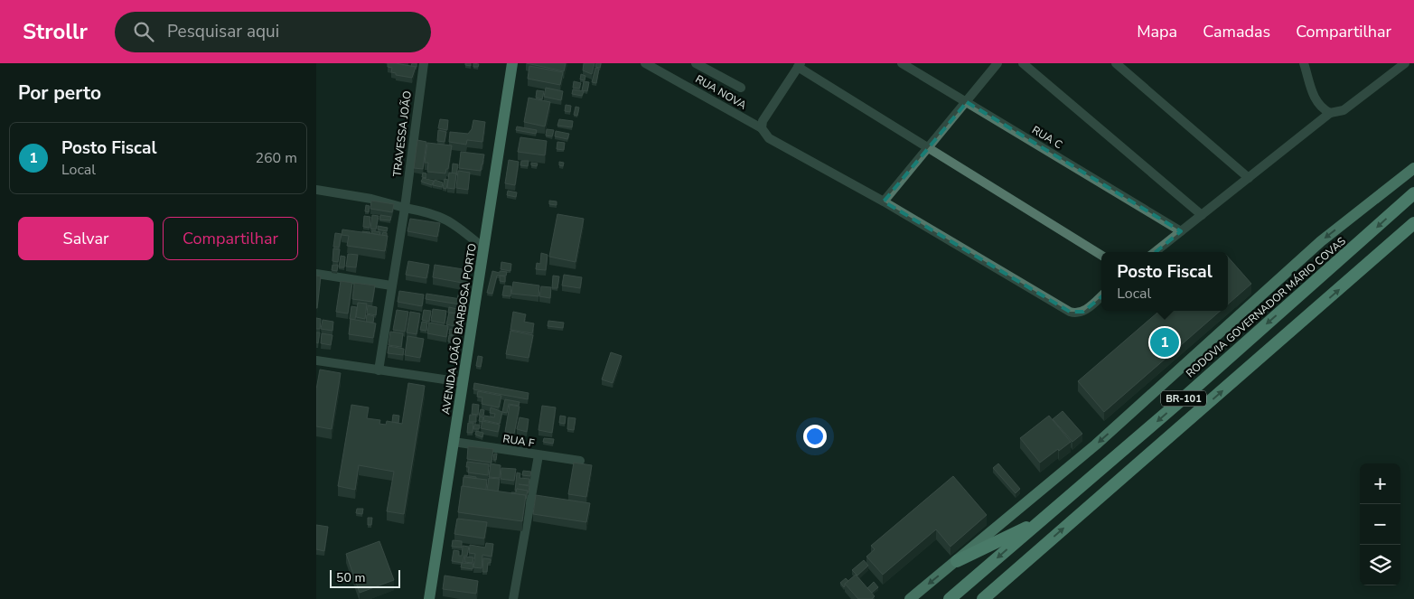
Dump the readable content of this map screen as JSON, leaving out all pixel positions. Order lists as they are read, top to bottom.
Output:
{
  "streets": {
    "highway": ["RODOVIA GOVERNADOR MÁRIO COVAS", "BR-101"],
    "main road": ["AVENIDA JOÃO BARBOSA PORTO"],
    "street": [
      "RUA NOVA",
      "TRAVESSA JOÃO",
      "RUA C",
      "RUA F"
    ]
  },
  "crossings": [
    ["AVENIDA JOÃO BARBOSA PORTO", "RUA F"]
  ],
  "scale_bar": "50 m",
  "page": {
    "header": "Strollr",
    "search": "Pesquisar aqui",
    "nav": ["Mapa", "Camadas", "Compartilhar"],
    "heading": "Por perto",
    "list": [
      {
        "mark": "1",
        "name": "Posto Fiscal",
        "note": "Local",
        "value": "260 m"
      }
    ],
    "buttons": ["Salvar", "Compartilhar"],
    "popup": ["Posto Fiscal", "Local"],
    "pins": "1",
    "map_buttons": ["+", "−"],
    "scale": "50 m"
  }
}
